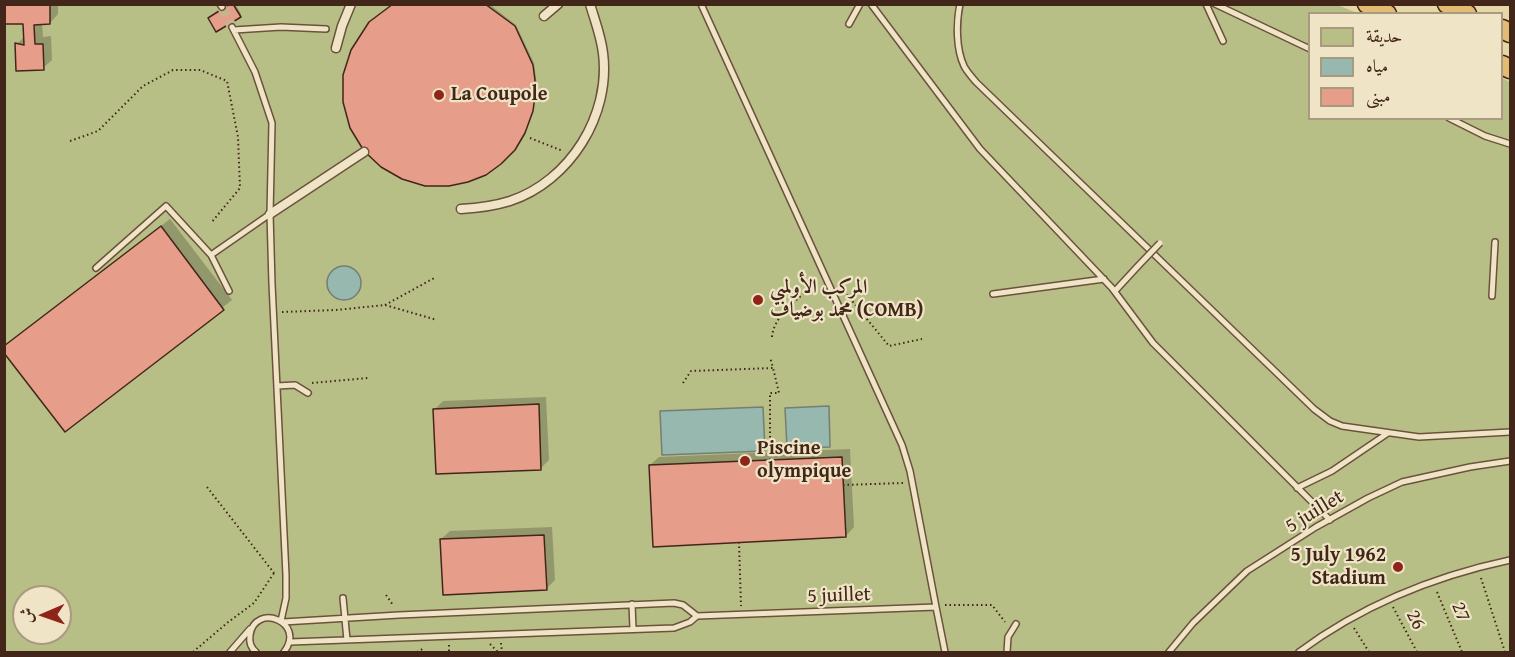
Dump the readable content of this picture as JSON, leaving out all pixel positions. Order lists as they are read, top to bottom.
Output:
{
  "streets": {
    "lane": ["5 juillet"],
    "path": ["27", "26"]
  },
  "places": [
    "La Coupole",
    "المركب الأولمبي محمد بوضياف (COMB)",
    "Piscine olympique",
    "5 July 1962 Stadium"
  ],
  "legend": ["حديقة", "مياه", "مبنى"],
  "north": "left"
}
